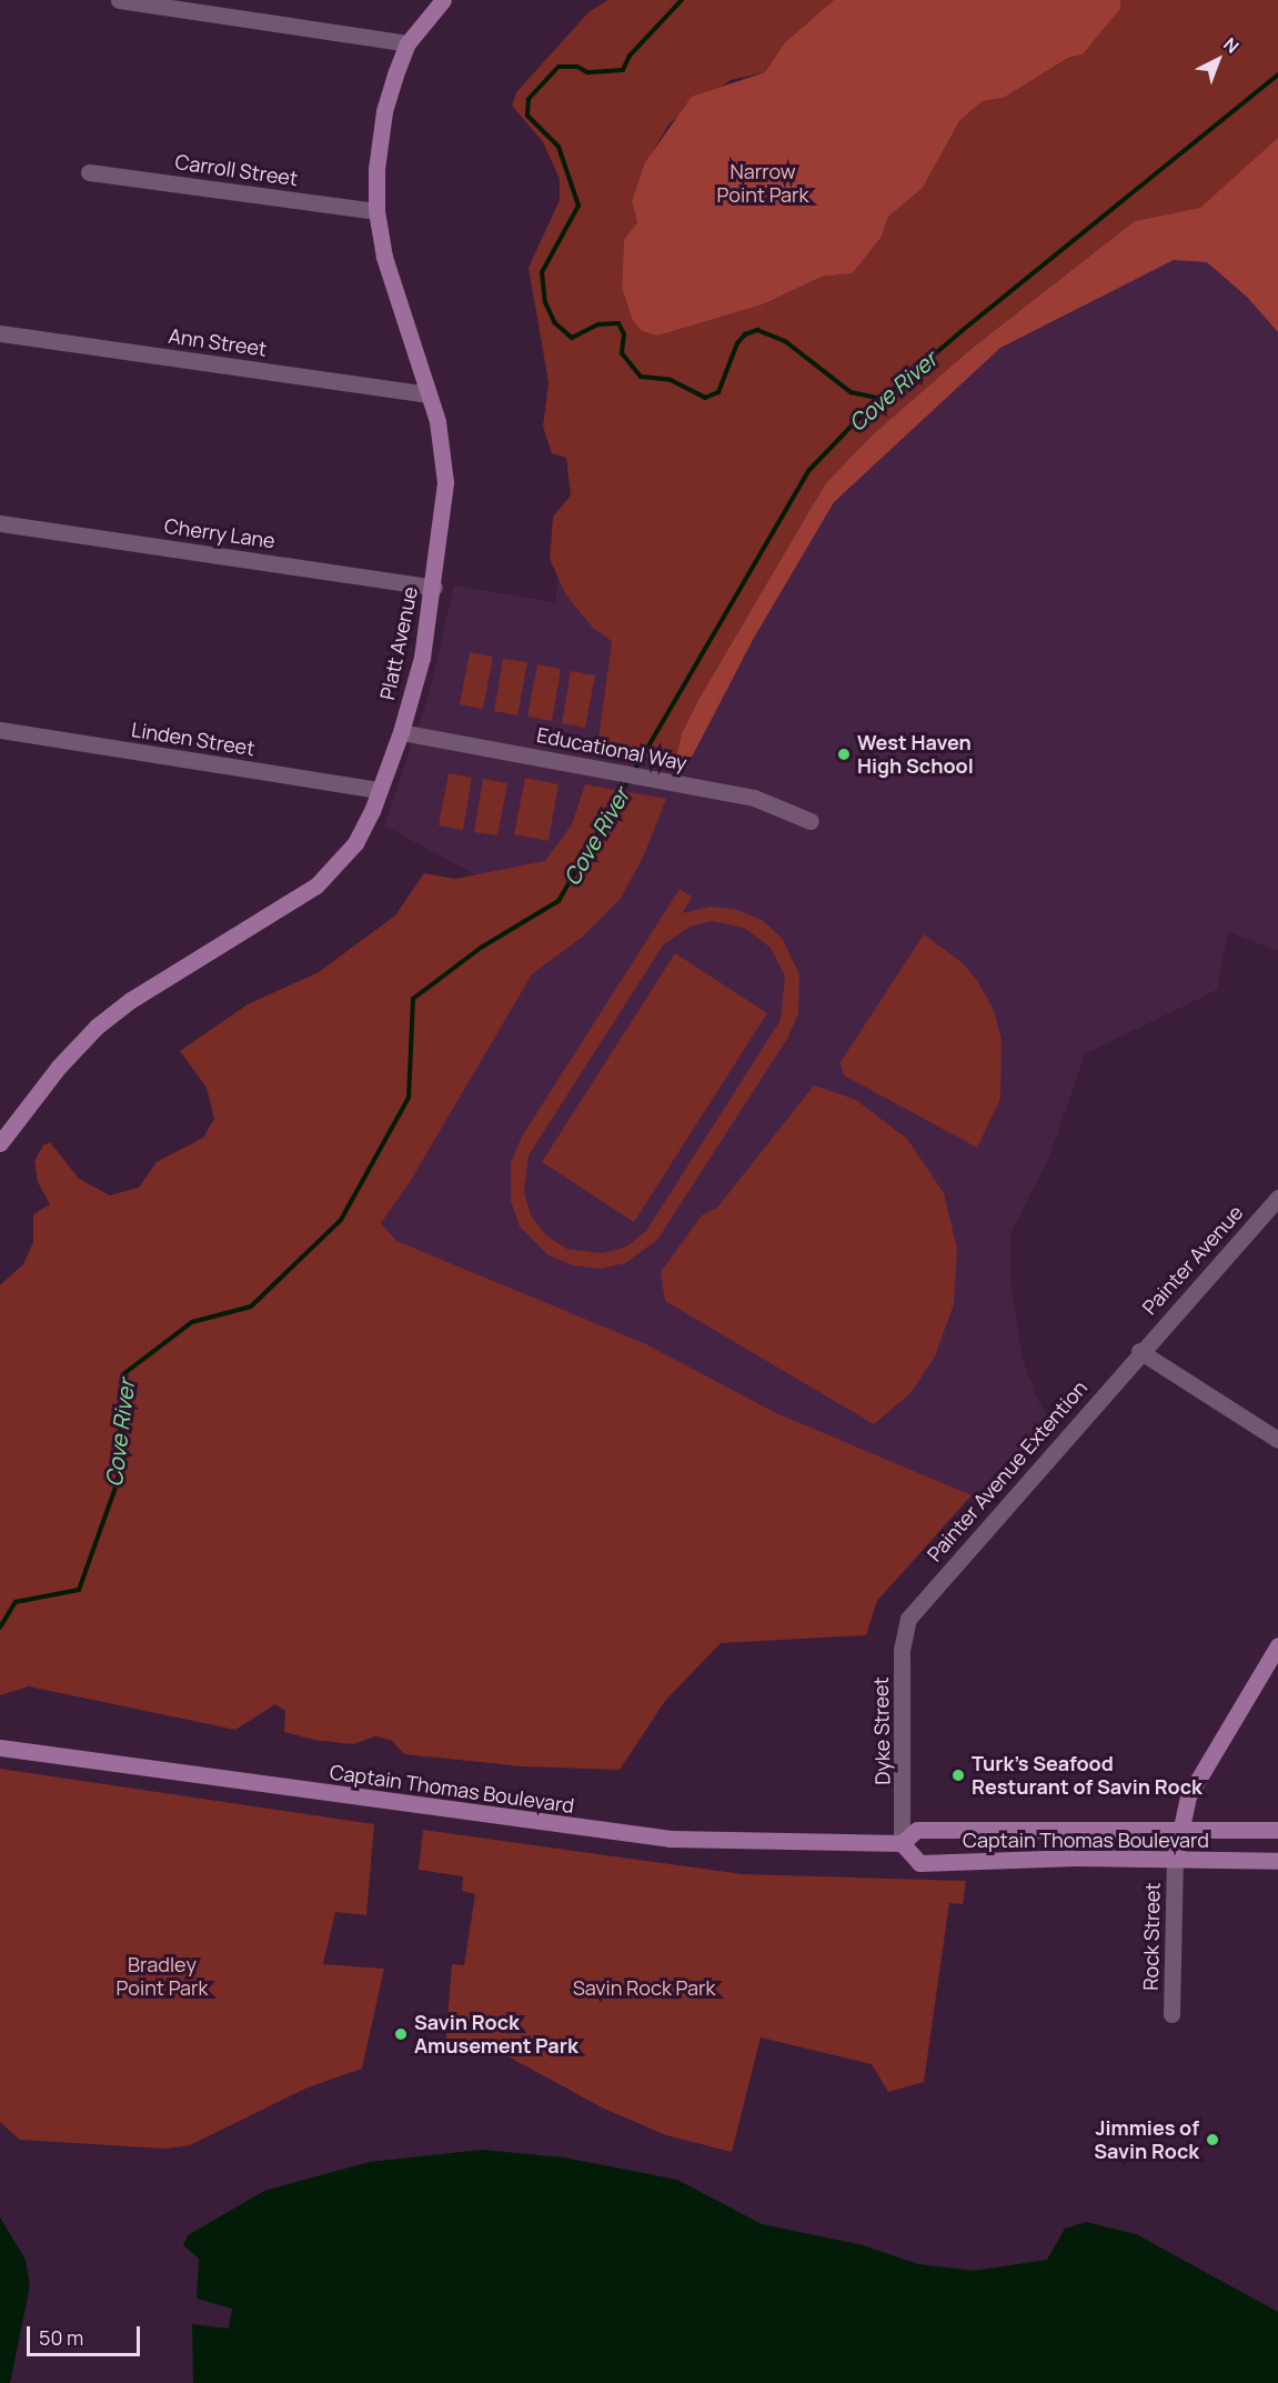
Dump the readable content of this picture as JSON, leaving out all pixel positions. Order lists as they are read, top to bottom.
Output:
{
  "streets": {
    "main road": ["Platt Avenue", "Captain Thomas Boulevard"],
    "street": [
      "Carroll Street",
      "Ann Street",
      "Cherry Lane",
      "Linden Street",
      "Educational Way",
      "Painter Avenue",
      "Painter Avenue Extention",
      "Dyke Street",
      "Rock Street"
    ]
  },
  "crossings": [
    ["Carroll Street", "Platt Avenue"],
    ["Ann Street", "Platt Avenue"],
    ["Cherry Lane", "Platt Avenue"],
    ["Platt Avenue", "Linden Street"],
    ["Platt Avenue", "Educational Way"],
    ["Painter Avenue", "Painter Avenue Extention"],
    ["Painter Avenue Extention", "Dyke Street"],
    ["Dyke Street", "Captain Thomas Boulevard"],
    ["Captain Thomas Boulevard", "Rock Street"]
  ],
  "water": ["Cove River"],
  "parks": ["Narrow Point Park", "Bradley Point Park", "Savin Rock Park"],
  "places": [
    "West Haven High School",
    "Turk's Seafood Resturant of Savin Rock",
    "Savin Rock Amusement Park",
    "Jimmies of Savin Rock"
  ],
  "scale_bar": "50 m",
  "north": "top right"
}
